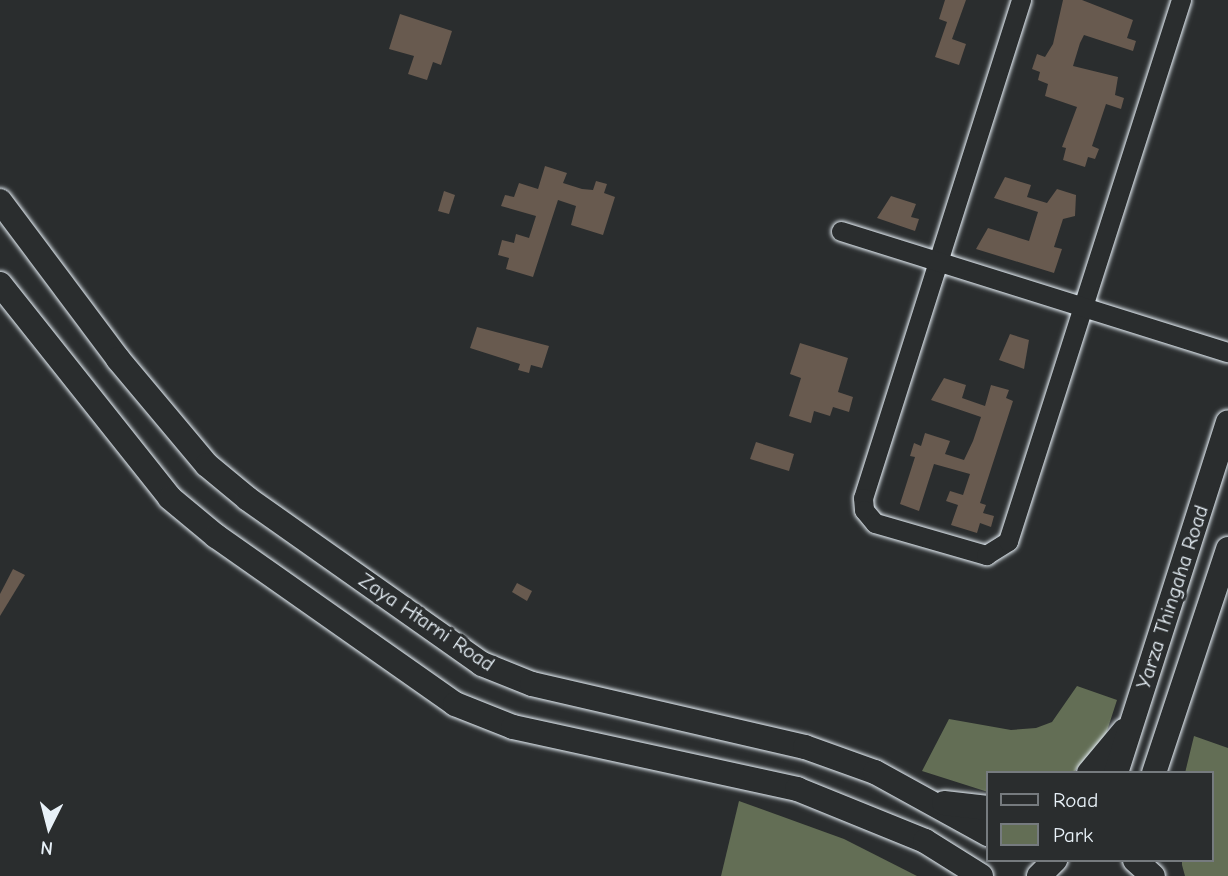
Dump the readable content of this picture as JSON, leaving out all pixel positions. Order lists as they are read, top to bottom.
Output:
{
  "streets": {
    "main road": ["Yarza Thingaha Road", "Zaya Htarni Road"]
  },
  "legend": ["Road", "Park"],
  "north": "bottom"
}
